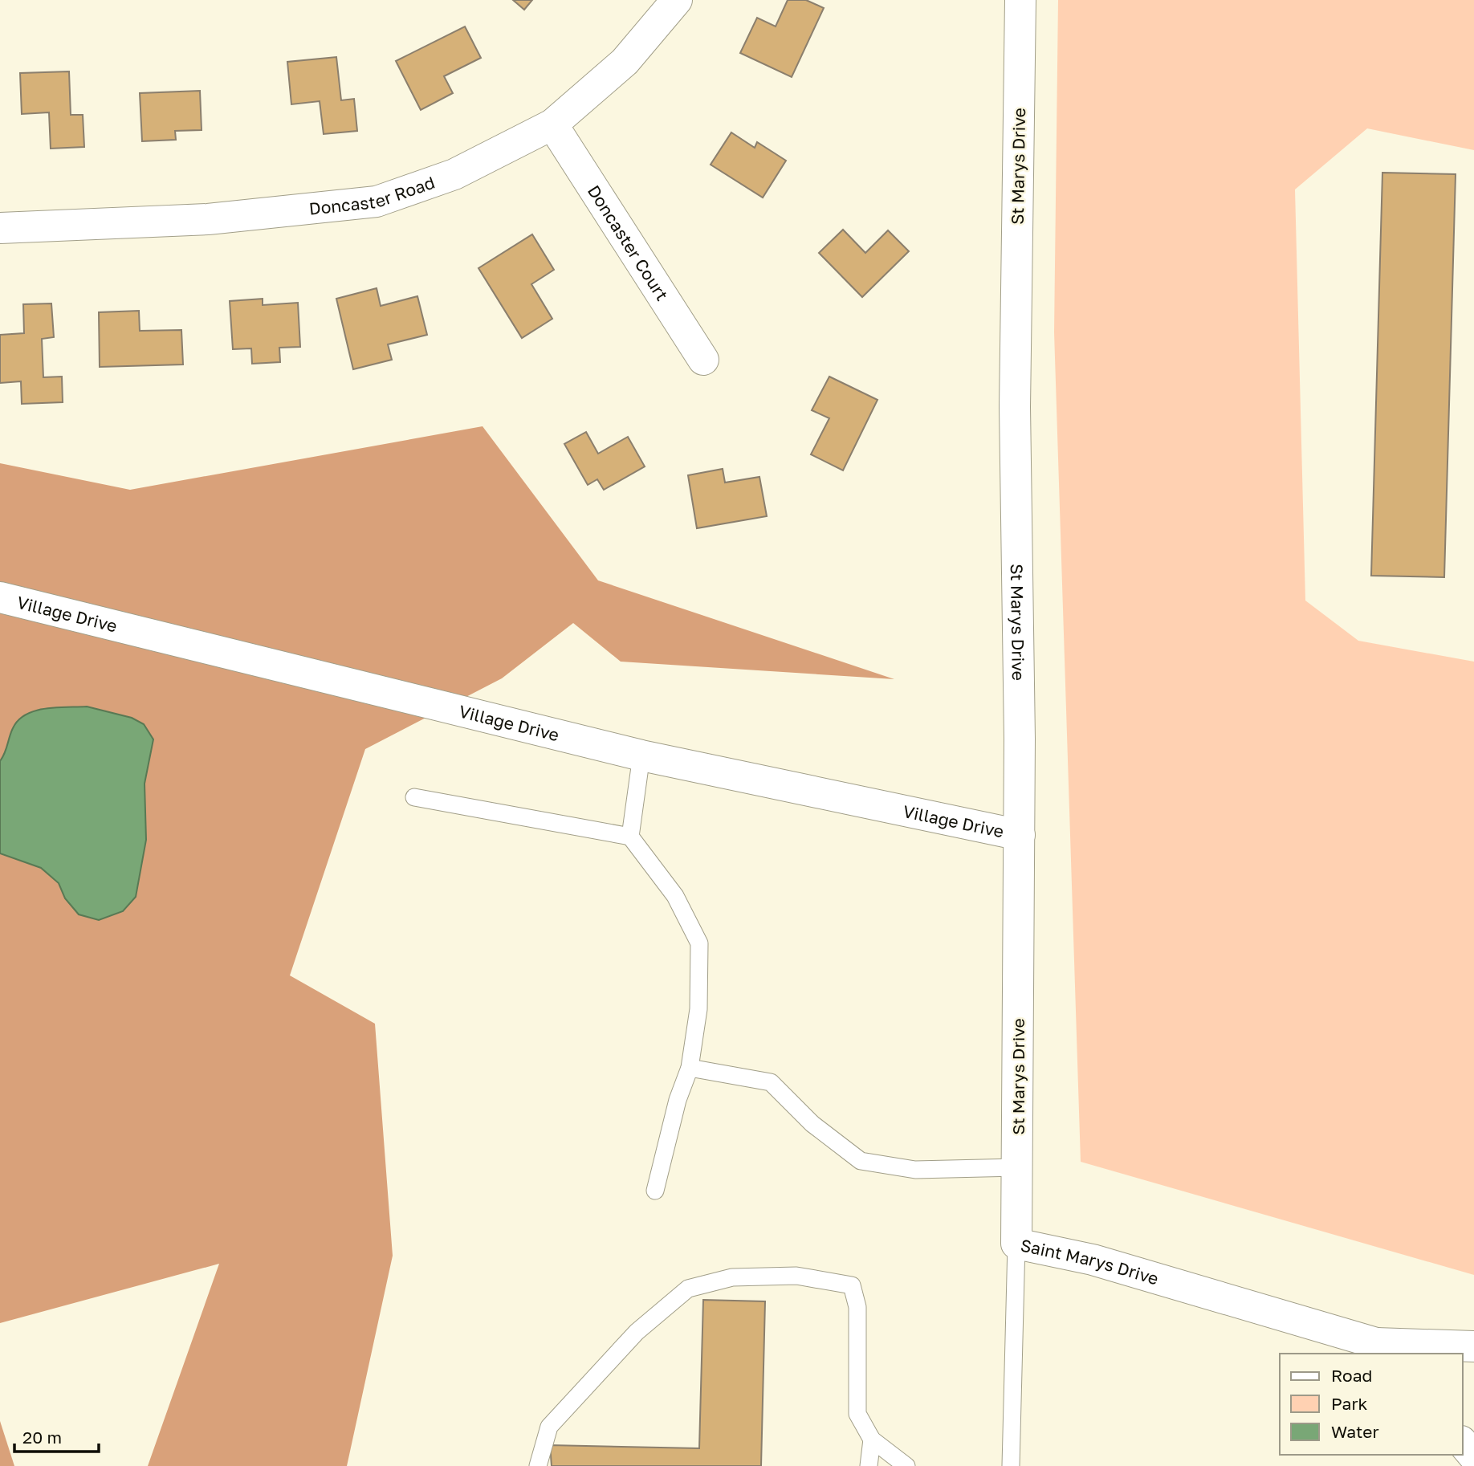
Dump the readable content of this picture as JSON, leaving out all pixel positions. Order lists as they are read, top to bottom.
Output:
{
  "streets": {
    "street": [
      "St Marys Drive",
      "Doncaster Road",
      "Doncaster Court",
      "Village Drive",
      "Saint Marys Drive"
    ]
  },
  "crossings": [
    ["St Marys Drive", "Village Drive"],
    ["St Marys Drive", "Saint Marys Drive"],
    ["Doncaster Road", "Doncaster Court"]
  ],
  "legend": ["Road", "Park", "Water"],
  "scale_bar": "20 m"
}
